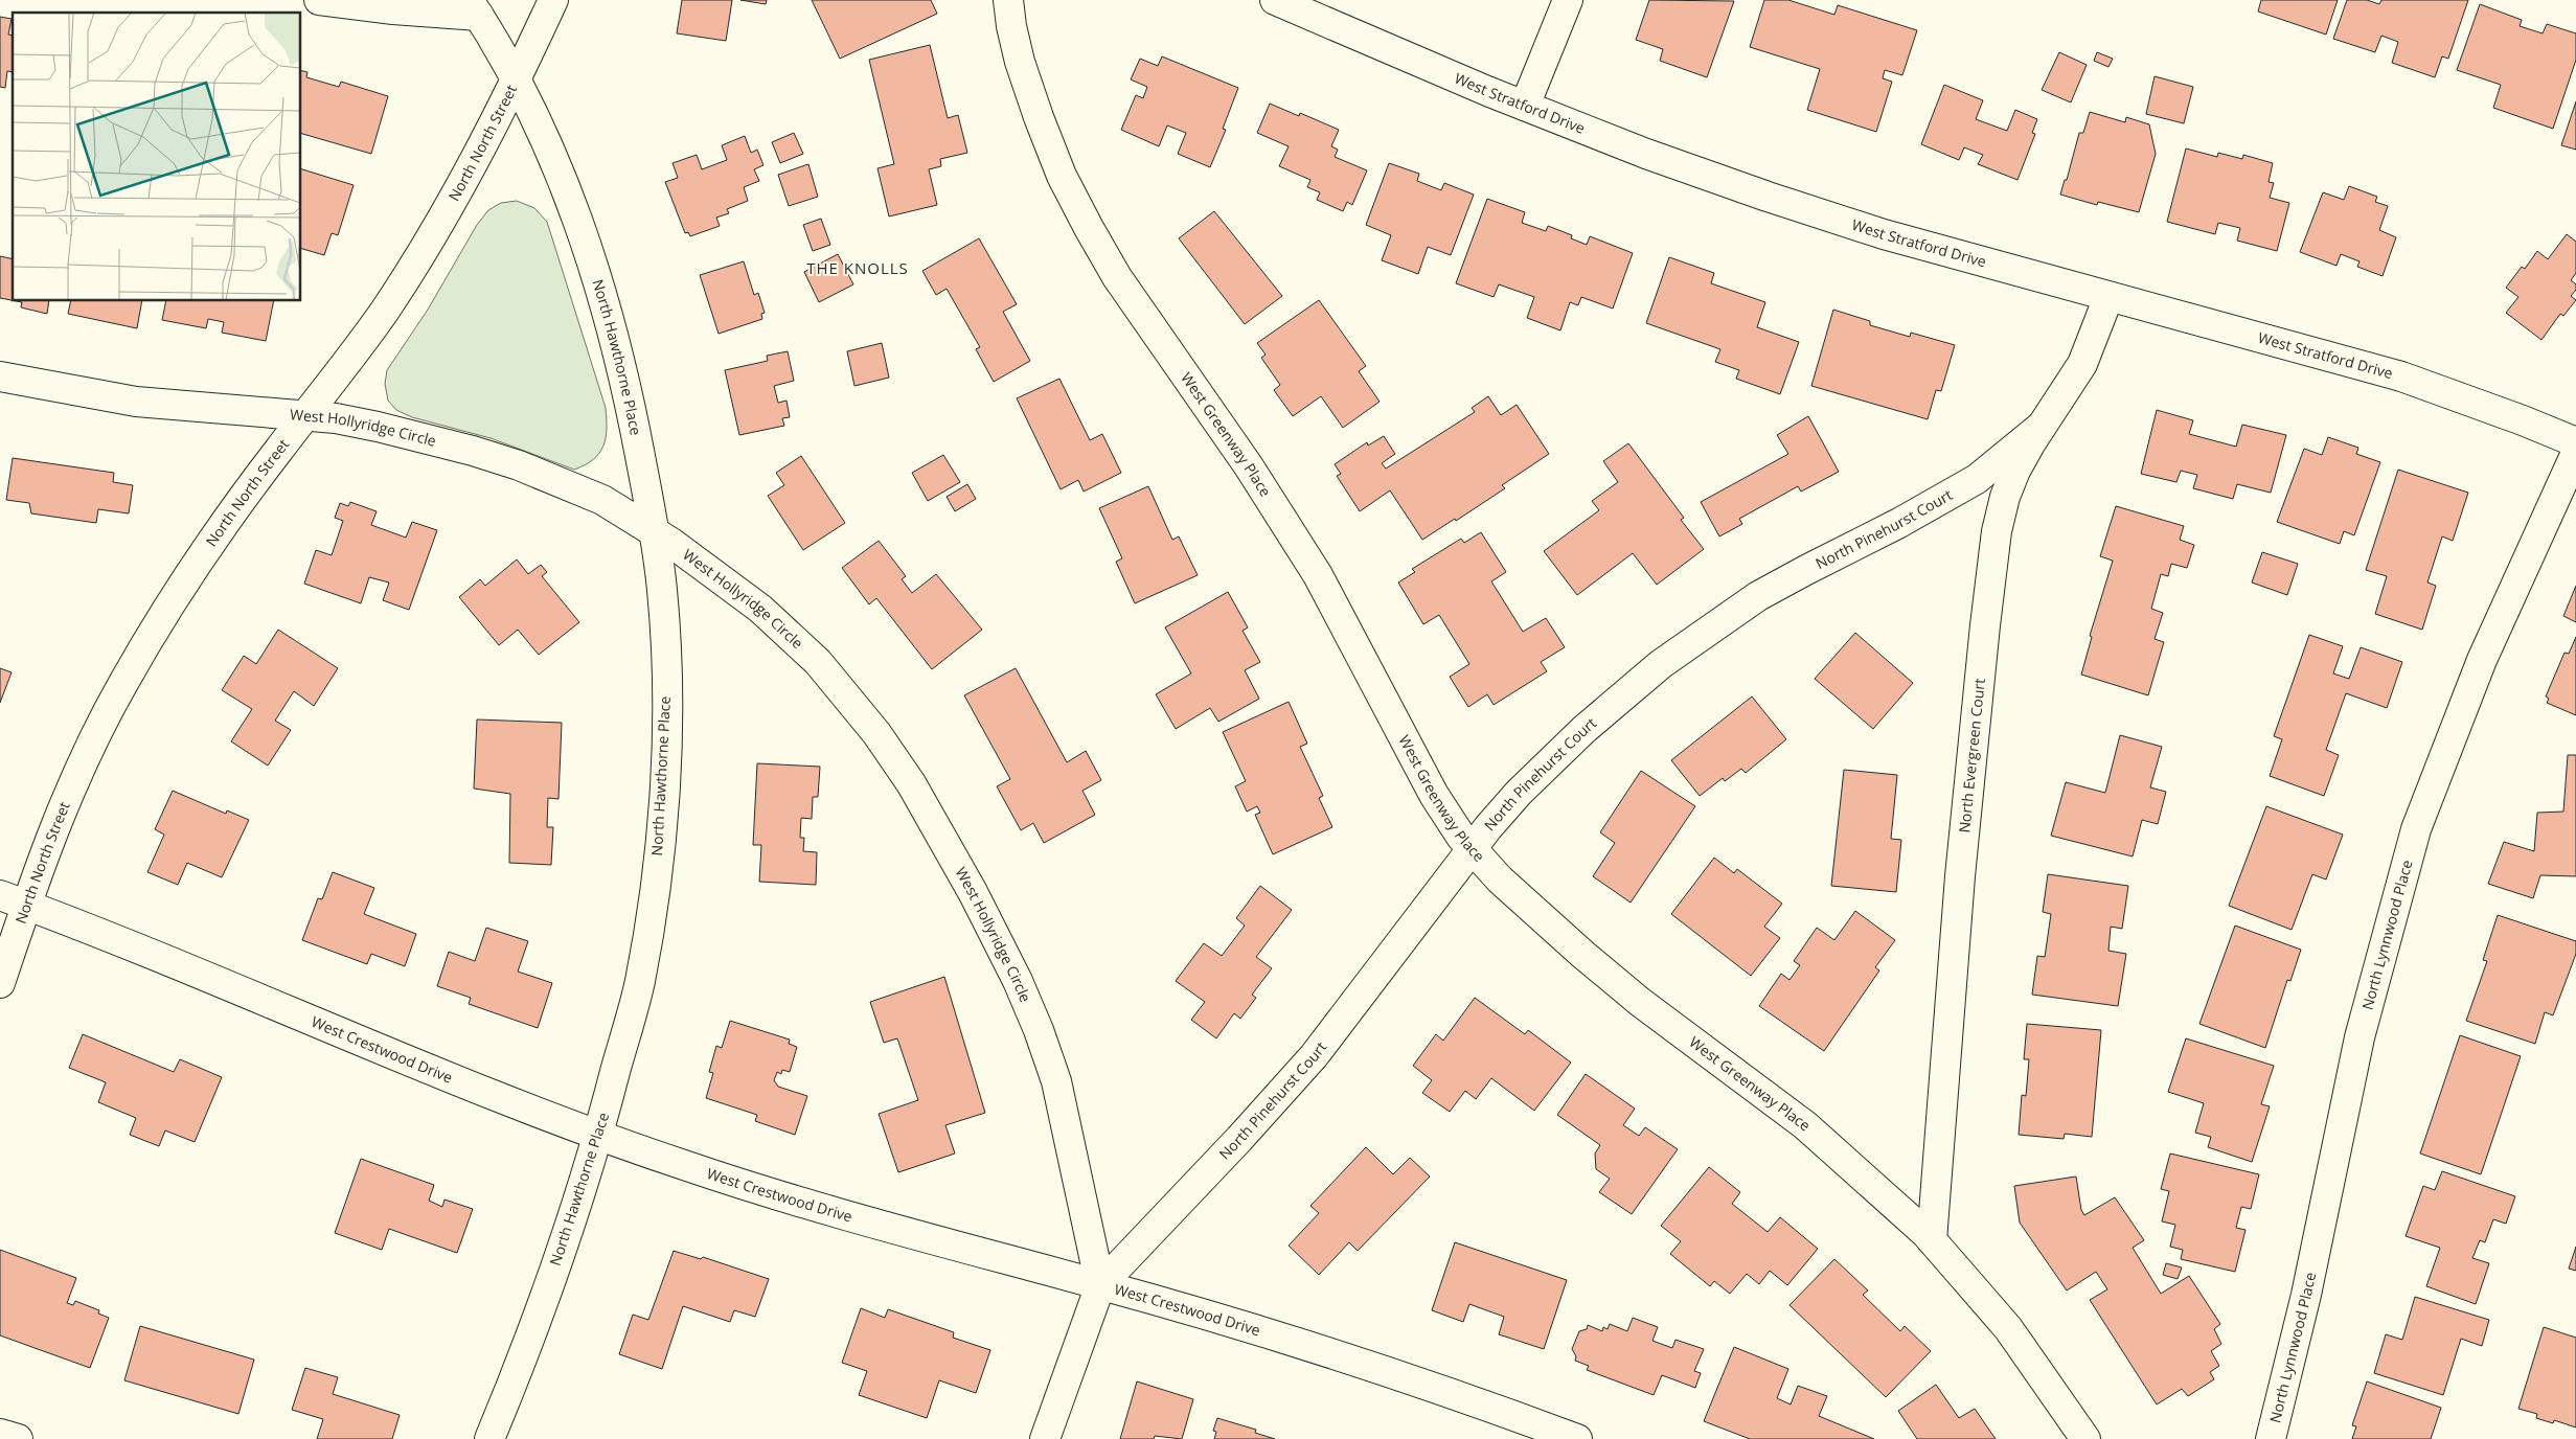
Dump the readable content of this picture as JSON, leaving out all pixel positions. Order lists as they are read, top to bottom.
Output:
{
  "streets": {
    "street": [
      "West Stratford Drive",
      "North North Street",
      "North Hawthorne Place",
      "West Hollyridge Circle",
      "West Greenway Place",
      "North Pinehurst Court",
      "North Evergreen Court",
      "North Lynnwood Place",
      "West Crestwood Drive"
    ]
  },
  "crossings": [
    ["West Stratford Drive", "North Evergreen Court"],
    ["North North Street", "North Hawthorne Place"],
    ["North North Street", "West Hollyridge Circle"],
    ["North North Street", "West Crestwood Drive"],
    ["North Hawthorne Place", "West Hollyridge Circle"],
    ["North Hawthorne Place", "West Crestwood Drive"],
    ["West Hollyridge Circle", "North Pinehurst Court"],
    ["West Hollyridge Circle", "West Crestwood Drive"],
    ["West Greenway Place", "North Pinehurst Court"],
    ["West Greenway Place", "North Evergreen Court"],
    ["North Pinehurst Court", "North Evergreen Court"],
    ["North Pinehurst Court", "West Crestwood Drive"]
  ],
  "districts": ["THE KNOLLS"]
}
